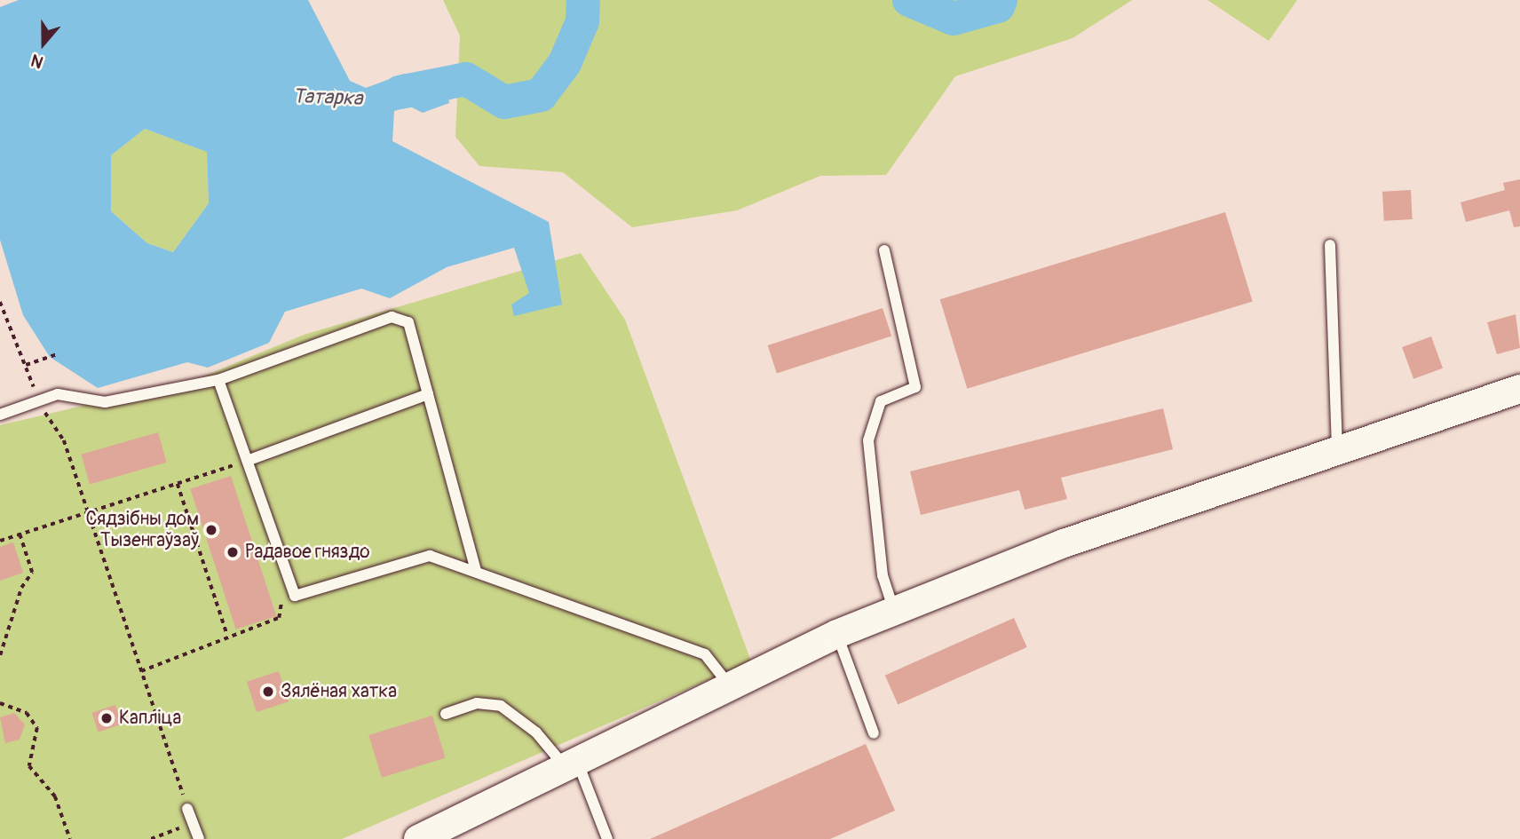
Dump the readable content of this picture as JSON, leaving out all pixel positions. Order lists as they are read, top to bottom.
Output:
{
  "water": ["Татарка"],
  "places": [
    "Сядзібны дом Тызенгаўзаў",
    "Радавое гняздо",
    "Зялёная хатка",
    "Капліца"
  ],
  "north": "bottom"
}
